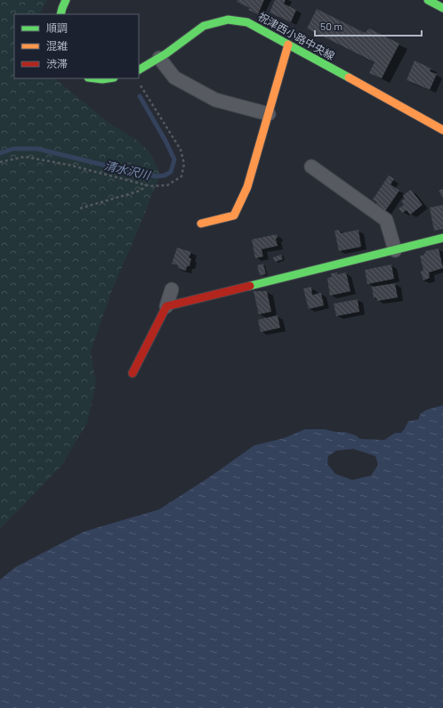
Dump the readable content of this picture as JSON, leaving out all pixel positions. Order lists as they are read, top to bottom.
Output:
{
  "streets": {
    "street": ["祝津西小路中央線"]
  },
  "water": ["清水沢川"],
  "legend": ["順調", "混雑", "渋滞"],
  "scale_bar": "50 m"
}
